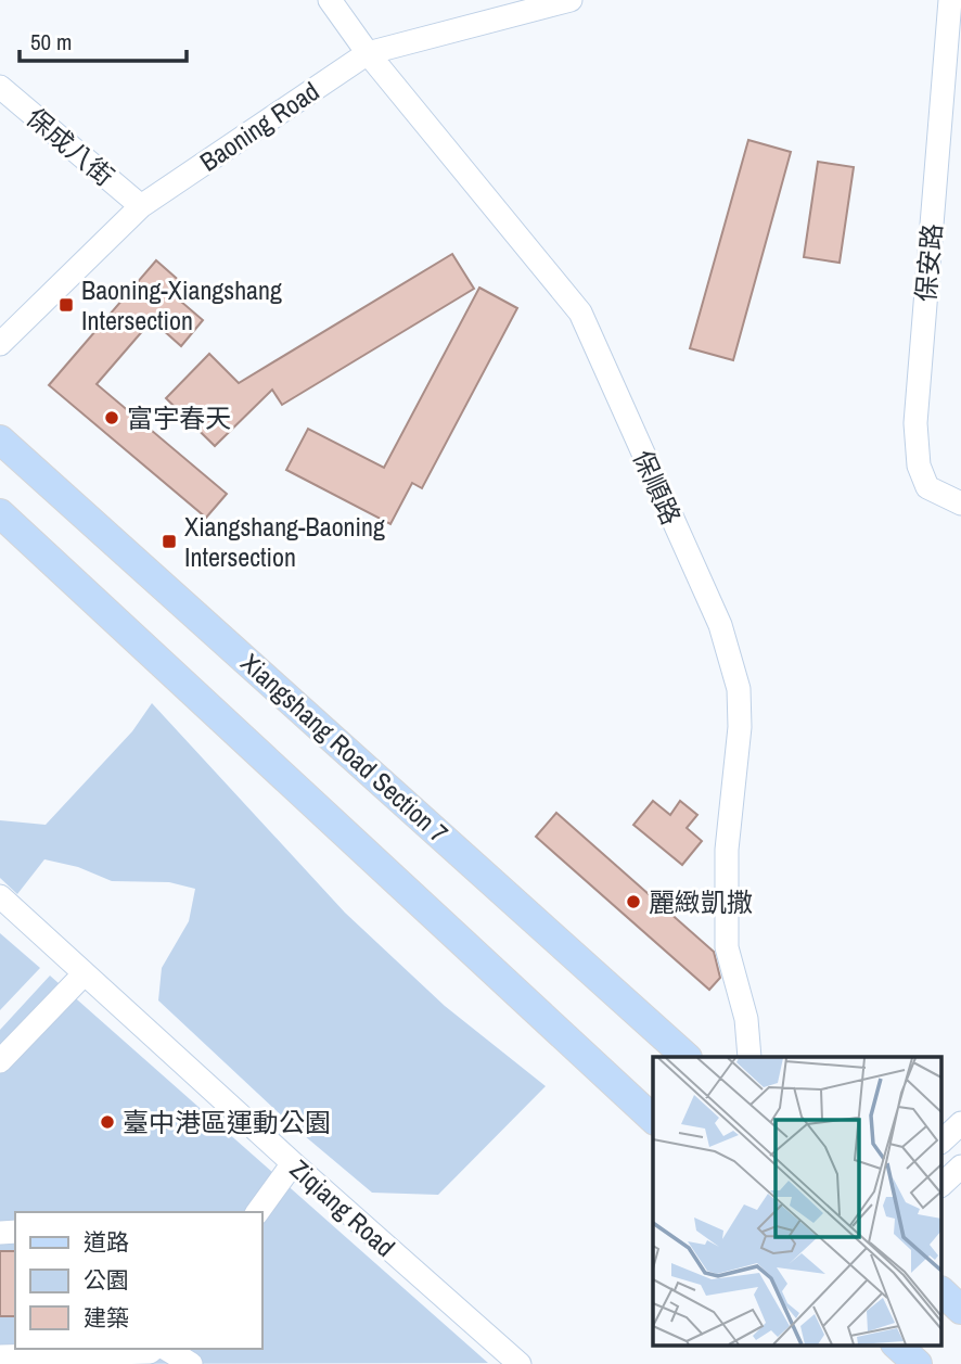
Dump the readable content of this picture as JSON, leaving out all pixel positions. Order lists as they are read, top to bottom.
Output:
{
  "streets": {
    "main road": ["Xiangshang Road Section 7"],
    "street": [
      "Baoning Road",
      "保成八街",
      "保安路",
      "保順路",
      "Ziqiang Road"
    ]
  },
  "crossings": [
    ["Baoning Road", "保成八街"],
    ["Baoning Road", "保順路"]
  ],
  "places": {
    "transit": ["Baoning-Xiangshang Intersection", "Xiangshang-Baoning Intersection"],
    "other": ["富宇春天", "麗緻凱撒", "臺中港區運動公園"]
  },
  "legend": ["道路", "公園", "建築"],
  "scale_bar": "50 m"
}
